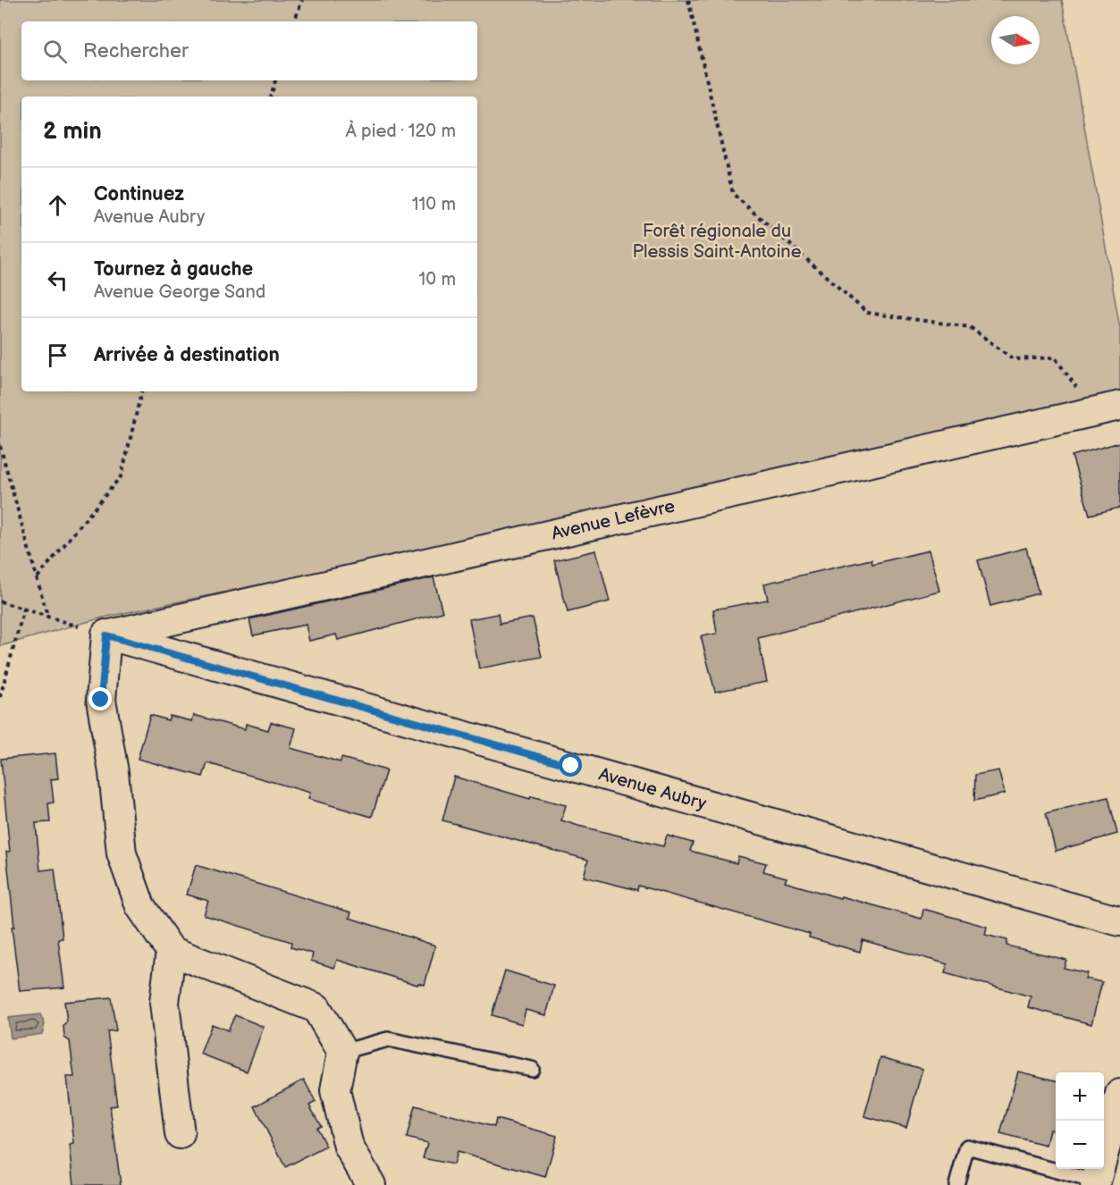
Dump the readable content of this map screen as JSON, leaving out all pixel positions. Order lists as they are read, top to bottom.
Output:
{
  "streets": {
    "street": ["Avenue Lefèvre", "Avenue Aubry"]
  },
  "crossings": [
    ["Avenue Lefèvre", "Avenue Aubry"]
  ],
  "parks": ["Forêt régionale du Plessis Saint-Antoine"],
  "north": "right",
  "page": {
    "search": "Rechercher",
    "heading": ["2 min", "À pied · 120 m"],
    "list": [
      ["Continuez", "Avenue Aubry", "110 m"],
      ["Tournez à gauche", "Avenue George Sand", "10 m"],
      "Arrivée à destination"
    ],
    "map_buttons": ["+", "−"]
  }
}
